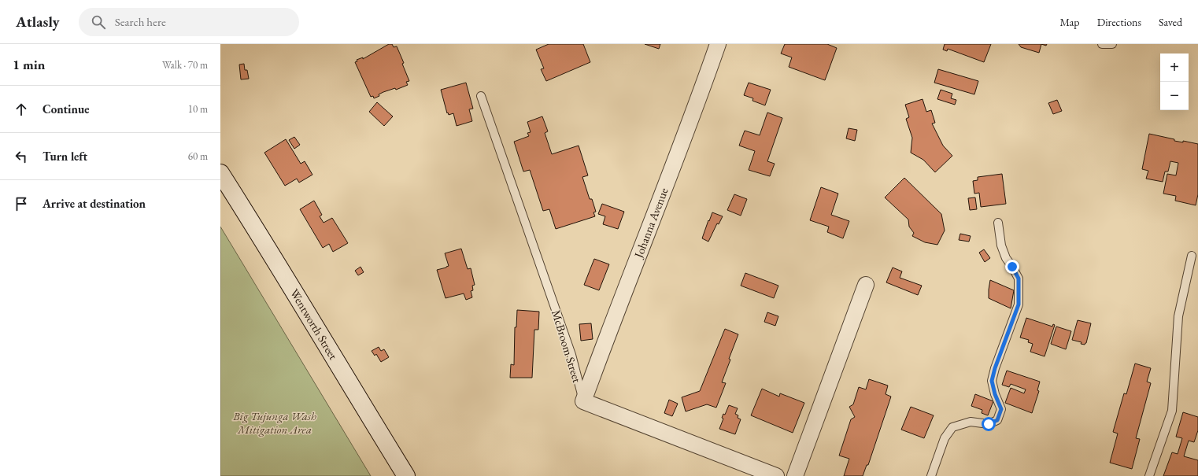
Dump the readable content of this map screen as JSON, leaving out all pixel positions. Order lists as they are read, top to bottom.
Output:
{
  "streets": {
    "main road": ["Wentworth Street"],
    "street": ["Johanna Avenue"],
    "lane": ["McBroom Street"]
  },
  "crossings": [
    ["Johanna Avenue", "McBroom Street"]
  ],
  "parks": ["Big Tujunga Wash Mitigation Area"],
  "page": {
    "header": "Atlasly",
    "search": "Search here",
    "nav": ["Map", "Directions", "Saved"],
    "heading": ["1 min", "Walk · 70 m"],
    "map_buttons": ["+", "−"],
    "list": [
      ["Continue", "10 m"],
      ["Turn left", "60 m"],
      "Arrive at destination"
    ]
  }
}
